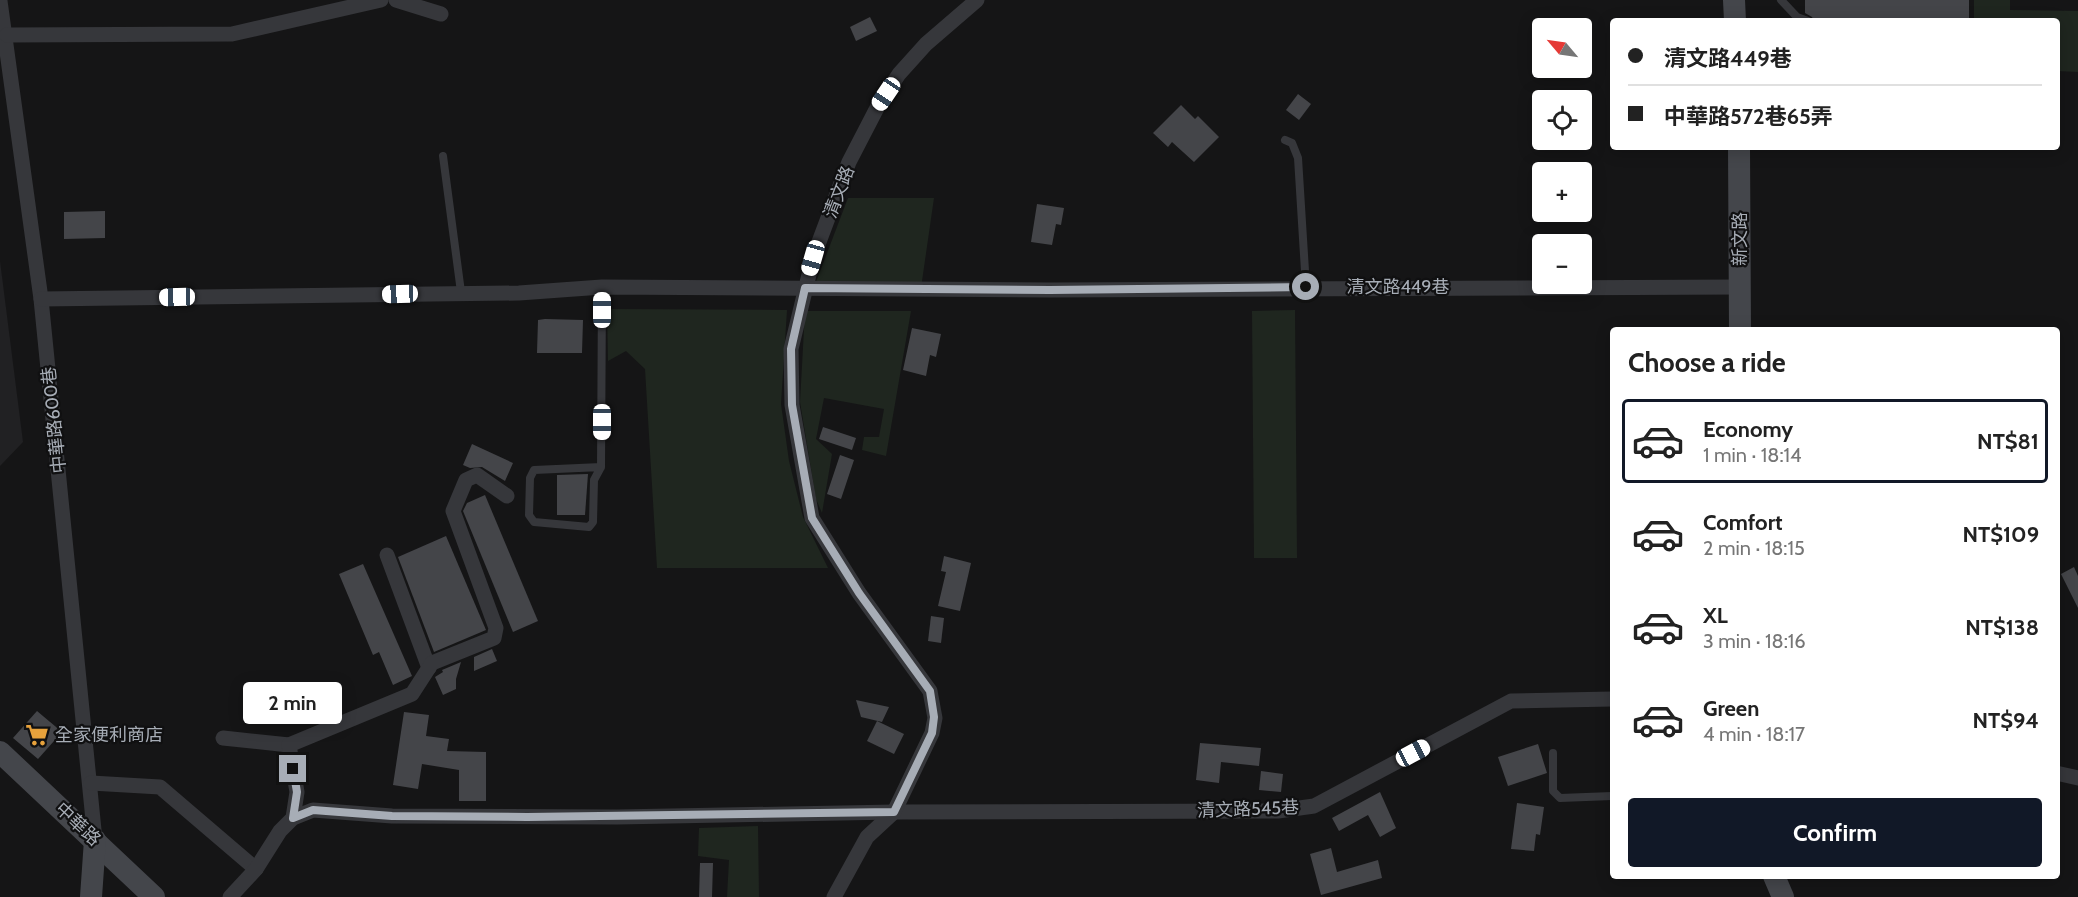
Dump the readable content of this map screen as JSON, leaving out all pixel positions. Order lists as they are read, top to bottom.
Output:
{
  "streets": {
    "street": [
      "清文路",
      "新文路",
      "清文路449巷",
      "中華路600巷",
      "清文路545巷",
      "中華路"
    ]
  },
  "crossings": [
    ["清文路", "清文路449巷"],
    ["清文路", "清文路545巷"],
    ["新文路", "清文路449巷"],
    ["清文路449巷", "中華路600巷"],
    ["中華路600巷", "中華路"]
  ],
  "places": {
    "supermarket": ["全家便利商店"]
  },
  "north": "top left",
  "page": {
    "map_buttons": ["+", "−"],
    "banner": ["清文路449巷", "中華路572巷65弄"],
    "heading": "Choose a ride",
    "list": [
      {
        "name": "Economy",
        "note": "1 min · 18:14",
        "value": "NT$81"
      },
      {
        "name": "Comfort",
        "note": "2 min · 18:15",
        "value": "NT$109"
      },
      {
        "name": "XL",
        "note": "3 min · 18:16",
        "value": "NT$138"
      },
      {
        "name": "Green",
        "note": "4 min · 18:17",
        "value": "NT$94"
      }
    ],
    "bubble": "2 min",
    "buttons": "Confirm"
  }
}
